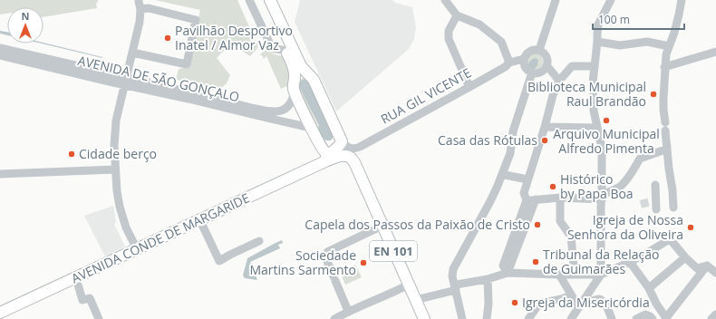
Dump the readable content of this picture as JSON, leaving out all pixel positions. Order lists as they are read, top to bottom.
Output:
{
  "streets": {
    "main road": ["AVENIDA CONDE DE MARGARIDE", "EN 101"],
    "street": ["AVENIDA DE SÃO GONÇALO", "RUA GIL VICENTE"]
  },
  "crossings": [
    ["AVENIDA DE SÃO GONÇALO", "EN 101"],
    ["AVENIDA CONDE DE MARGARIDE", "EN 101"]
  ],
  "places": [
    "Pavilhão Desportivo Inatel / Almor Vaz",
    "Biblioteca Municipal Raul Brandão",
    "Arquivo Municipal Alfredo Pimenta",
    "Casa das Rótulas",
    "Cidade berço",
    "Histórico by Papa Boa",
    "Capela dos Passos da Paixão de Cristo",
    "Igreja de Nossa Senhora da Oliveira",
    "Tribunal da Relação de Guimarães",
    "Sociedade Martins Sarmento",
    "Igreja da Misericórdia"
  ],
  "scale_bar": "100 m",
  "north": "top"
}
